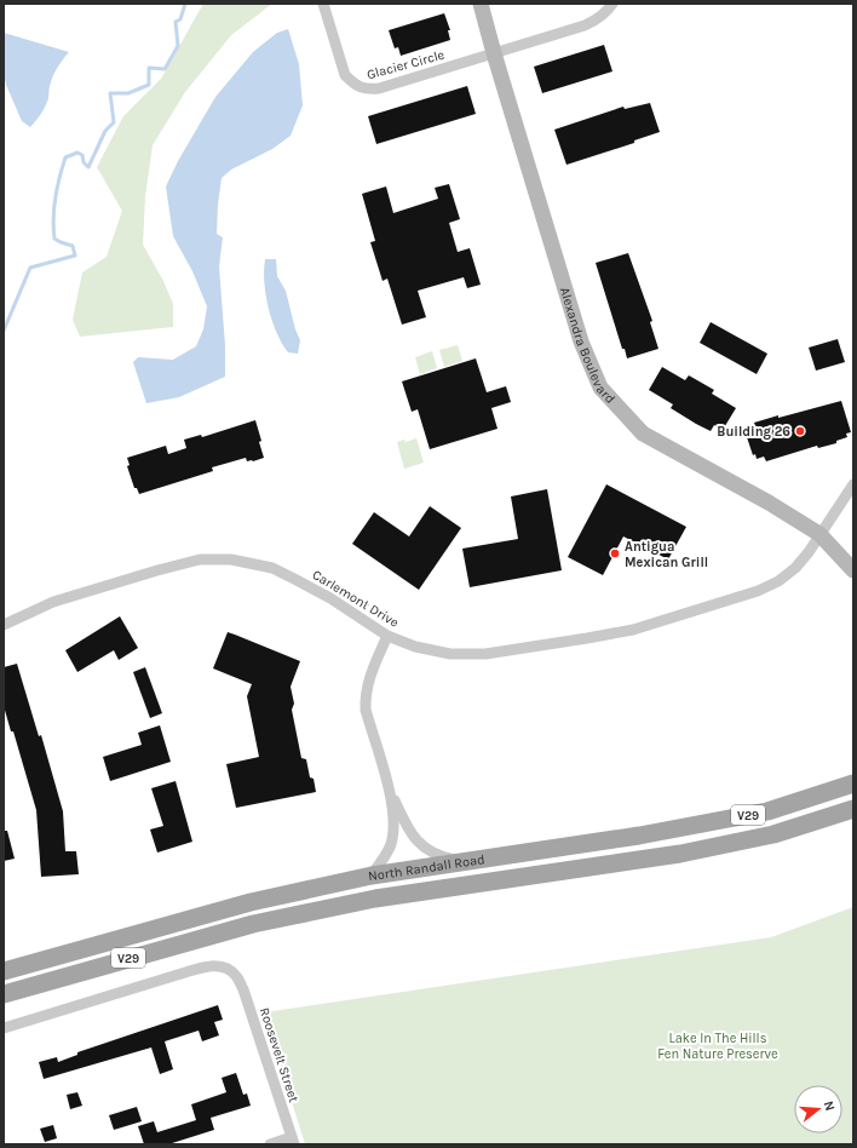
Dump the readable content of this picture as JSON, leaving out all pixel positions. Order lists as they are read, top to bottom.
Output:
{
  "streets": {
    "main road": ["V29", "North Randall Road"],
    "street": [
      "Glacier Circle",
      "Alexandra Boulevard",
      "Carlemont Drive",
      "Roosevelt Street"
    ]
  },
  "crossings": [
    ["Glacier Circle", "Alexandra Boulevard"],
    ["Alexandra Boulevard", "Carlemont Drive"]
  ],
  "parks": ["Lake In The Hills Fen Nature Preserve"],
  "places": ["Building 26", "Antigua Mexican Grill"],
  "north": "right"
}
